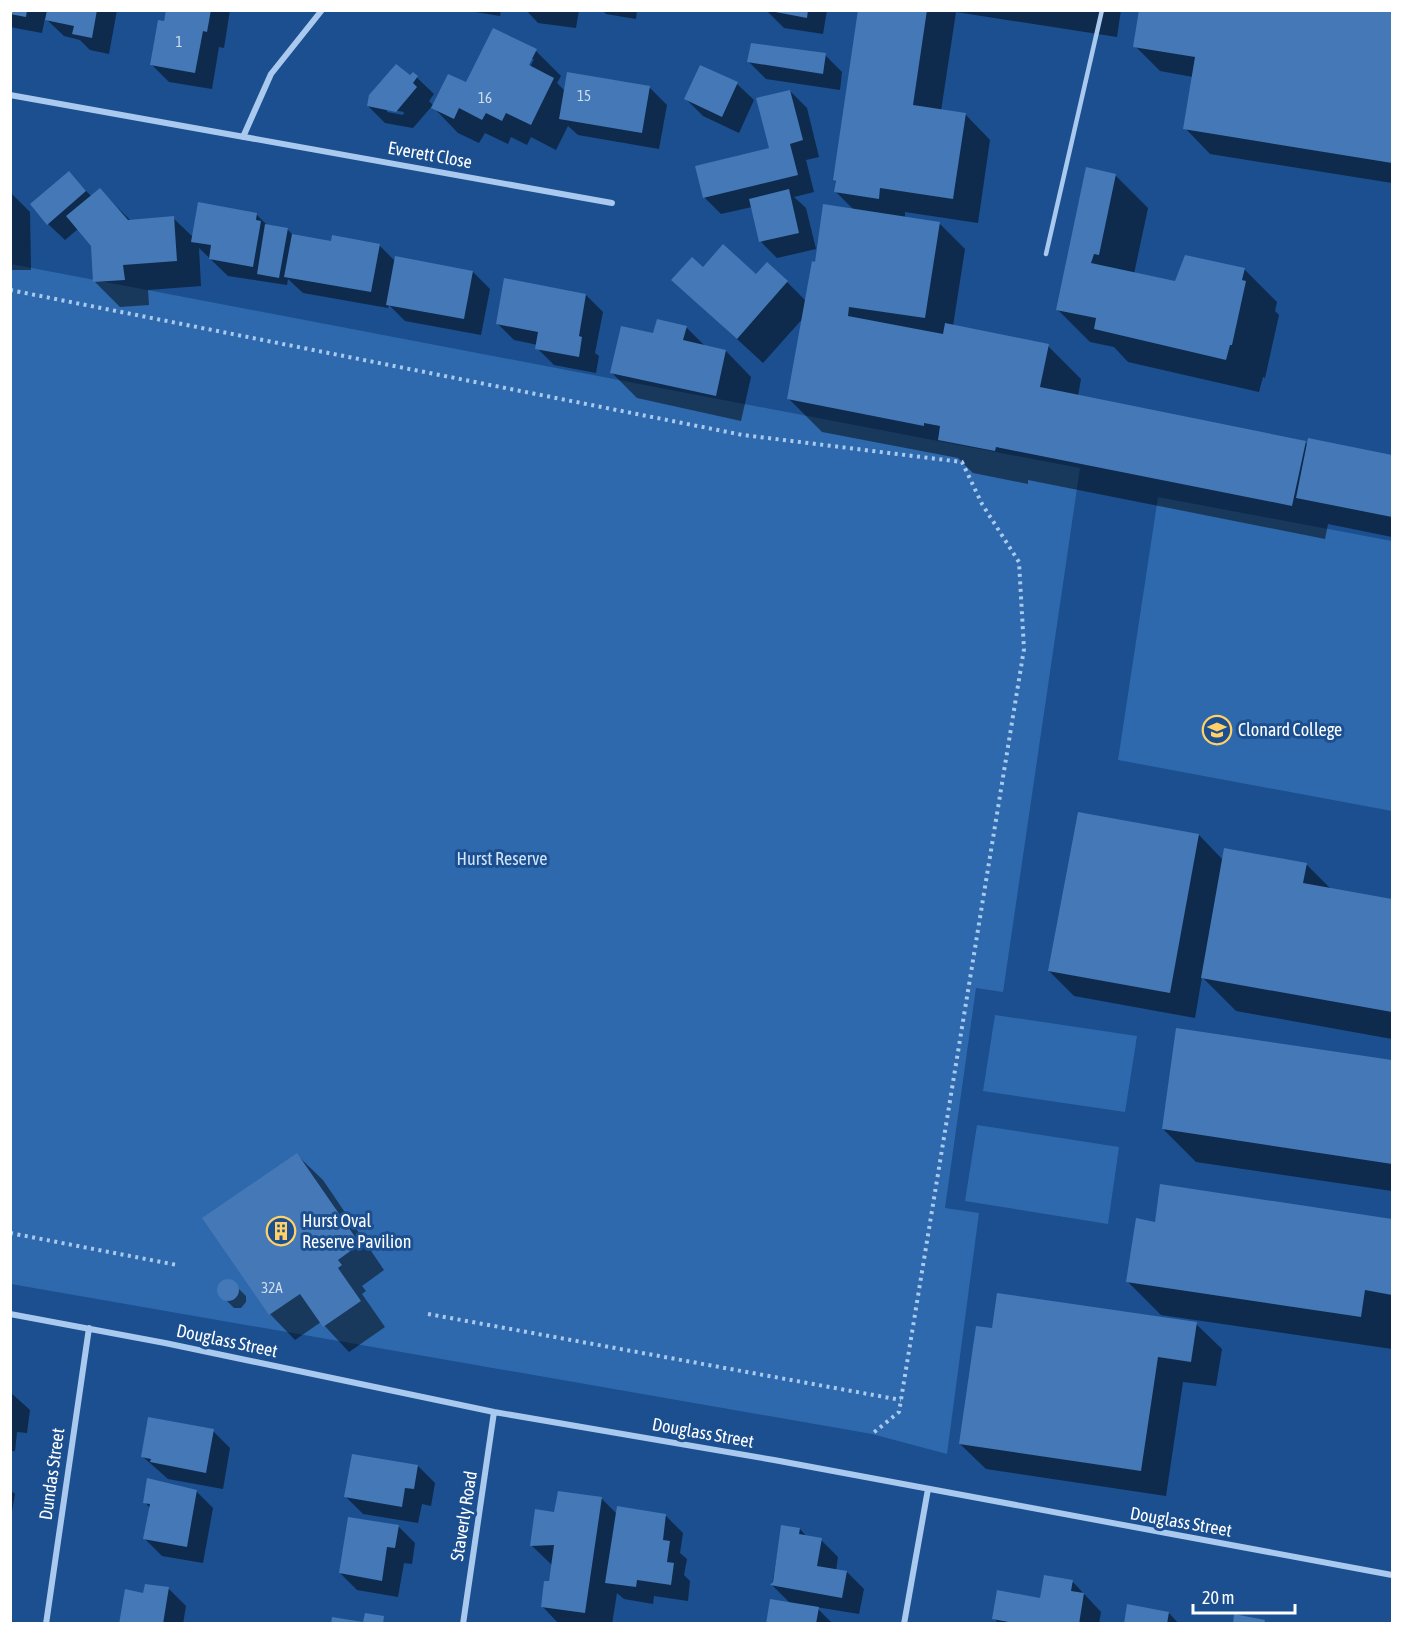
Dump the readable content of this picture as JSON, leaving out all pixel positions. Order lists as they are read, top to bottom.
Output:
{
  "streets": {
    "street": [
      "Everett Close",
      "Douglass Street",
      "Dundas Street",
      "Staverly Road"
    ]
  },
  "crossings": [
    ["Douglass Street", "Dundas Street"],
    ["Douglass Street", "Staverly Road"]
  ],
  "parks": ["Hurst Reserve"],
  "places": {
    "school or university": ["Clonard College"],
    "building": ["Hurst Oval Reserve Pavilion"]
  },
  "house_numbers": [
    "1",
    "15",
    "16",
    "32A"
  ],
  "scale_bar": "20 m"
}
